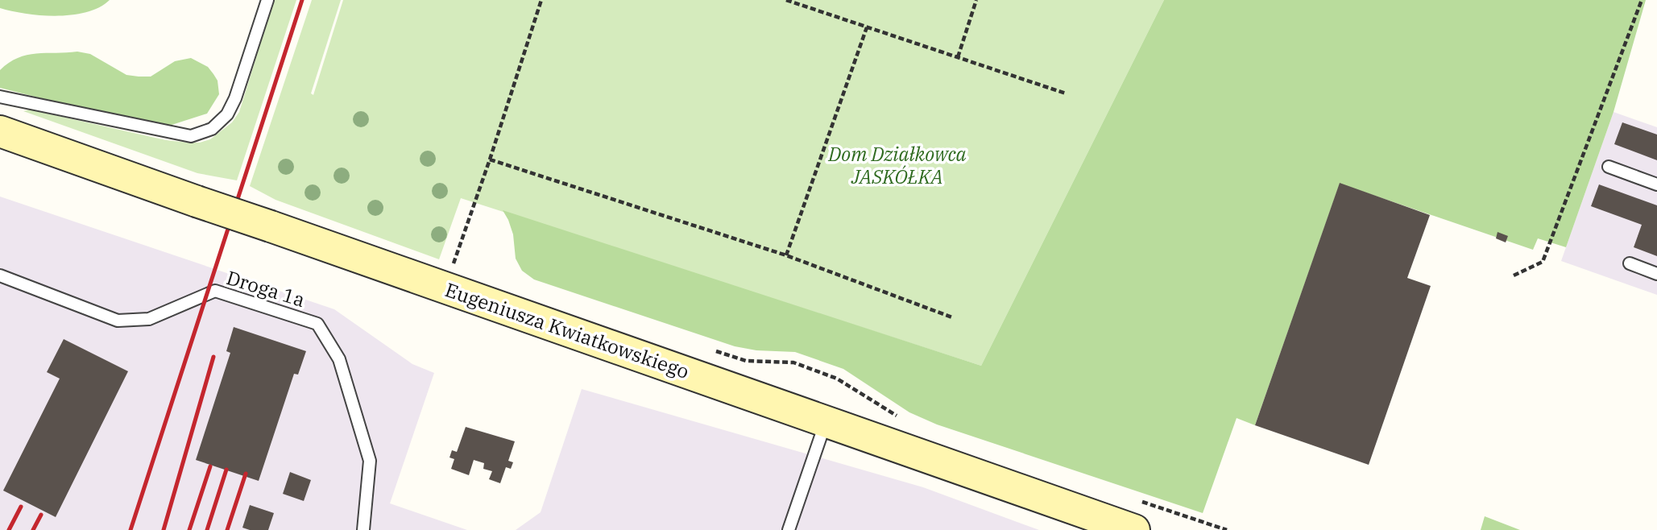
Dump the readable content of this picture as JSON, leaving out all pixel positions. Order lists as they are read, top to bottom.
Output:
{
  "streets": {
    "main road": ["Eugeniusza Kwiatkowskiego"],
    "lane": ["Droga 1a"]
  },
  "parks": ["Dom Działkowca JASKÓŁKA"]
}
